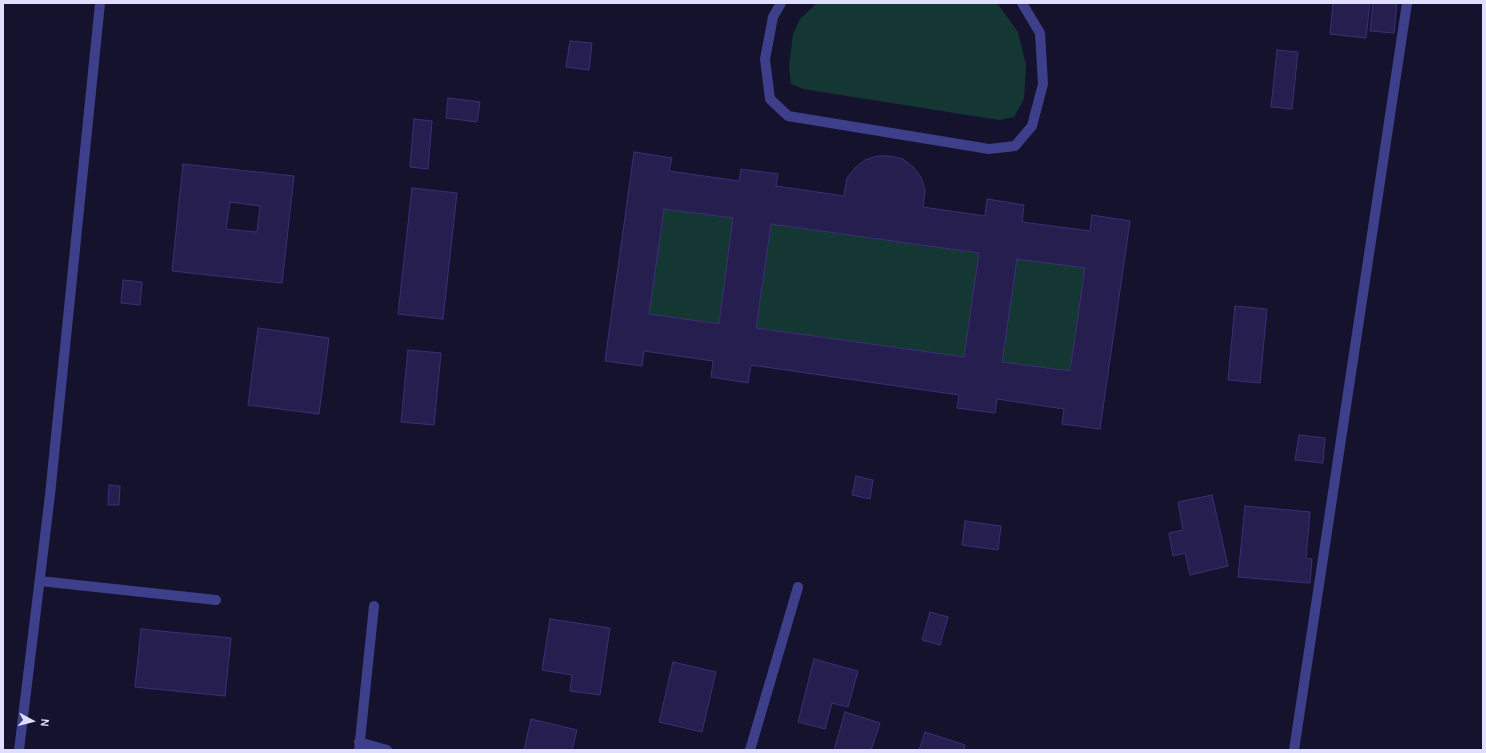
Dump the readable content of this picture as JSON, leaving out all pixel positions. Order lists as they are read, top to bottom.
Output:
{
  "north": "right"
}
